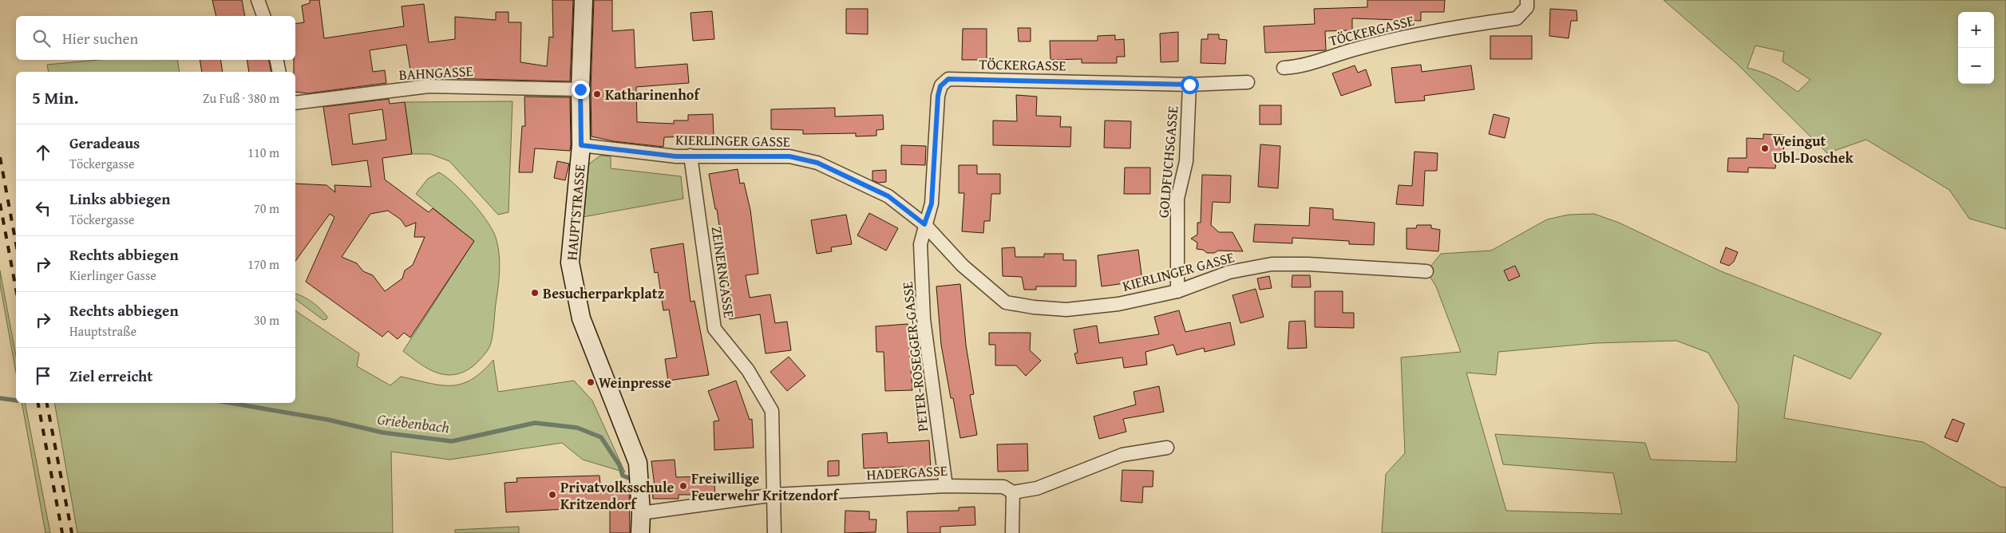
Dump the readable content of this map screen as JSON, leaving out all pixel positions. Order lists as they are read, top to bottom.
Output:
{
  "streets": {
    "main road": ["HAUPTSTRASSE"],
    "street": [
      "TÖCKERGASSE",
      "BAHNGASSE",
      "KIERLINGER GASSE",
      "GOLDFUCHSGASSE",
      "ZEINERNGASSE",
      "PETER-ROSEGGER-GASSE",
      "HADERGASSE"
    ]
  },
  "crossings": [
    ["TÖCKERGASSE", "KIERLINGER GASSE"],
    ["TÖCKERGASSE", "GOLDFUCHSGASSE"],
    ["TÖCKERGASSE", "PETER-ROSEGGER-GASSE"],
    ["BAHNGASSE", "HAUPTSTRASSE"],
    ["KIERLINGER GASSE", "GOLDFUCHSGASSE"],
    ["KIERLINGER GASSE", "HAUPTSTRASSE"],
    ["KIERLINGER GASSE", "ZEINERNGASSE"],
    ["KIERLINGER GASSE", "PETER-ROSEGGER-GASSE"],
    ["HAUPTSTRASSE", "HADERGASSE"],
    ["ZEINERNGASSE", "HADERGASSE"],
    ["PETER-ROSEGGER-GASSE", "HADERGASSE"]
  ],
  "water": ["Griebenbach"],
  "places": [
    "Katharinenhof",
    "Weingut Ubl-Doschek",
    "Besucherparkplatz",
    "Weinpresse",
    "Freiwillige Feuerwehr Kritzendorf",
    "Privatvolksschule Kritzendorf"
  ],
  "page": {
    "map_buttons": ["+", "−"],
    "search": "Hier suchen",
    "heading": ["5 Min.", "Zu Fuß · 380 m"],
    "list": [
      ["Geradeaus", "Töckergasse", "110 m"],
      ["Links abbiegen", "Töckergasse", "70 m"],
      ["Rechts abbiegen", "Kierlinger Gasse", "170 m"],
      ["Rechts abbiegen", "Hauptstraße", "30 m"],
      "Ziel erreicht"
    ]
  }
}
